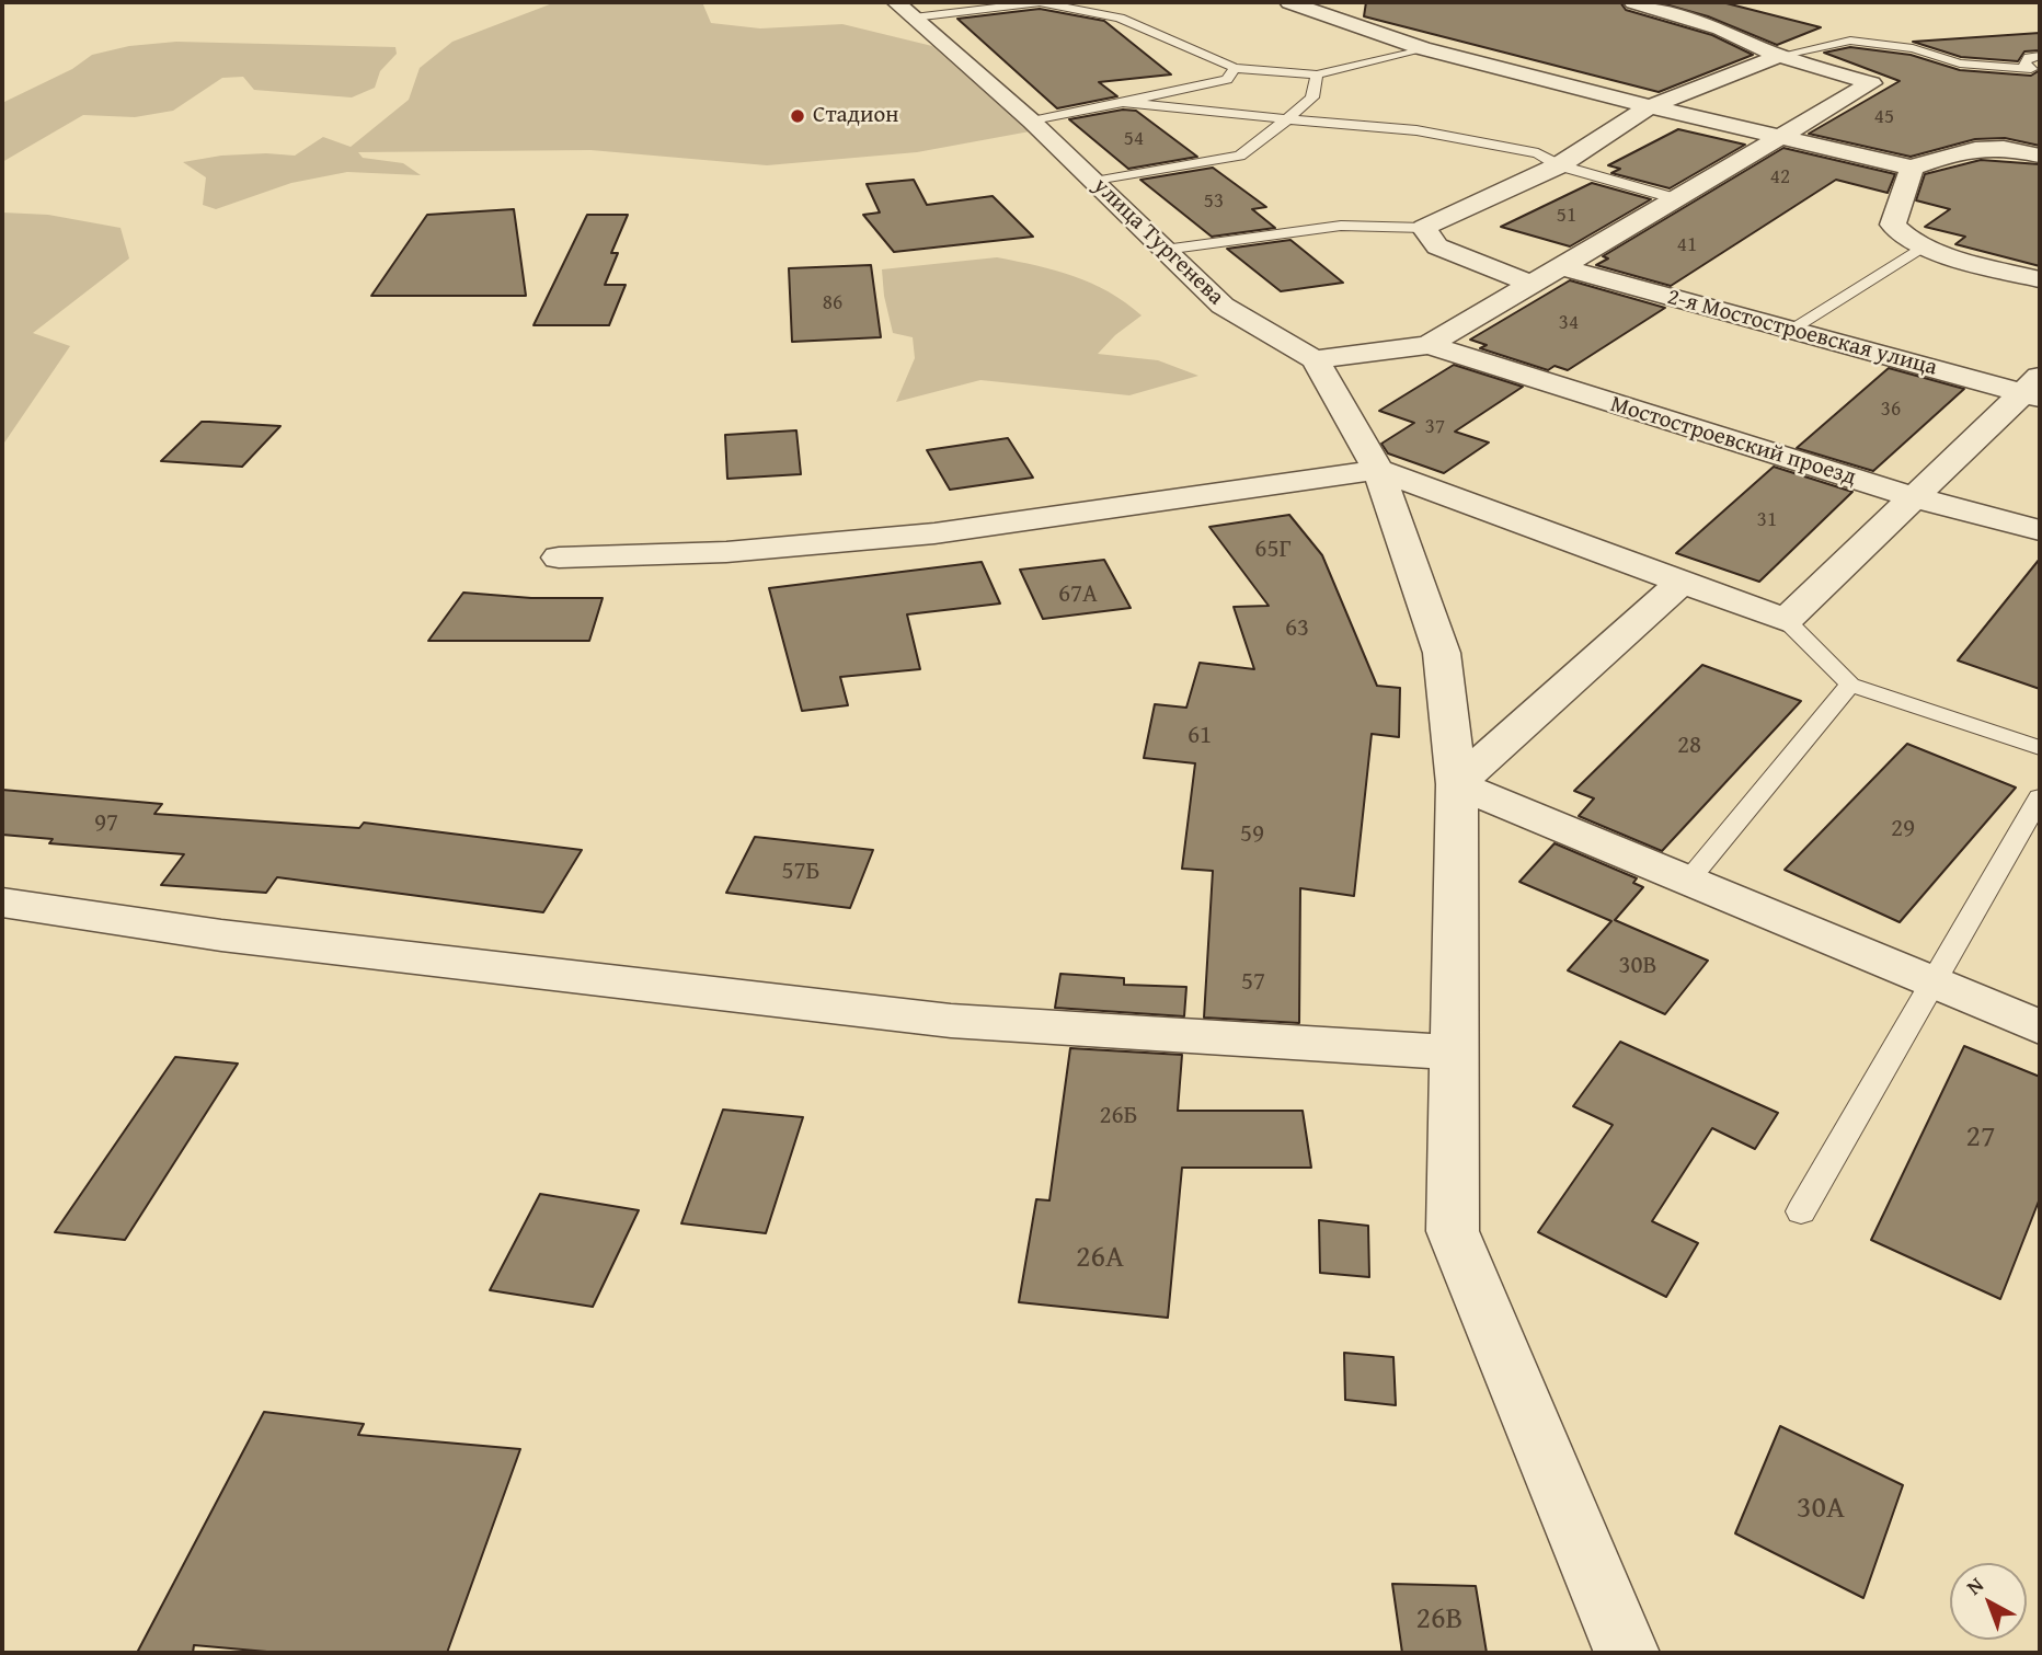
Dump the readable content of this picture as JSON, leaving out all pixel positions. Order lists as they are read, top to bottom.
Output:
{
  "streets": {
    "street": ["улица Тургенева", "2-я Мостостроевская улица", "Мостостроевский проезд"]
  },
  "places": ["Стадион"],
  "house_numbers": [
    "45",
    "54",
    "42",
    "53",
    "51",
    "41",
    "86",
    "34",
    "36",
    "37",
    "31",
    "65Г",
    "67А",
    "63",
    "61",
    "28",
    "97",
    "29",
    "59",
    "57Б",
    "30В",
    "57",
    "26Б",
    "27",
    "26А",
    "30А",
    "26В"
  ],
  "north": "top left"
}
